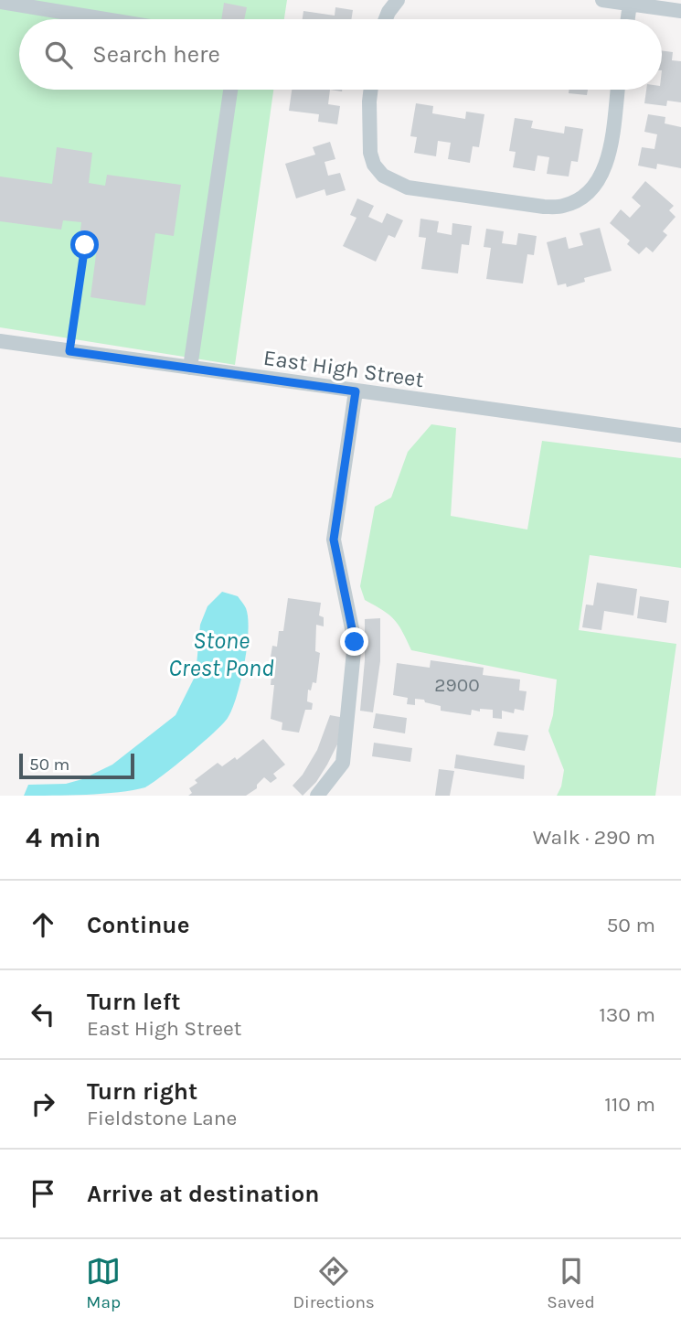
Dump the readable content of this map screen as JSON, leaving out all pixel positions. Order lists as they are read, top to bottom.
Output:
{
  "streets": {
    "street": ["East High Street"]
  },
  "water": ["Stone Crest Pond"],
  "house_numbers": ["2900"],
  "scale_bar": "50 m",
  "page": {
    "search": "Search here",
    "scale": "50 m",
    "heading": ["4 min", "Walk · 290 m"],
    "list": [
      ["Continue", "50 m"],
      ["Turn left", "East High Street", "130 m"],
      ["Turn right", "Fieldstone Lane", "110 m"],
      "Arrive at destination"
    ],
    "nav": ["Map", "Directions", "Saved"]
  }
}
